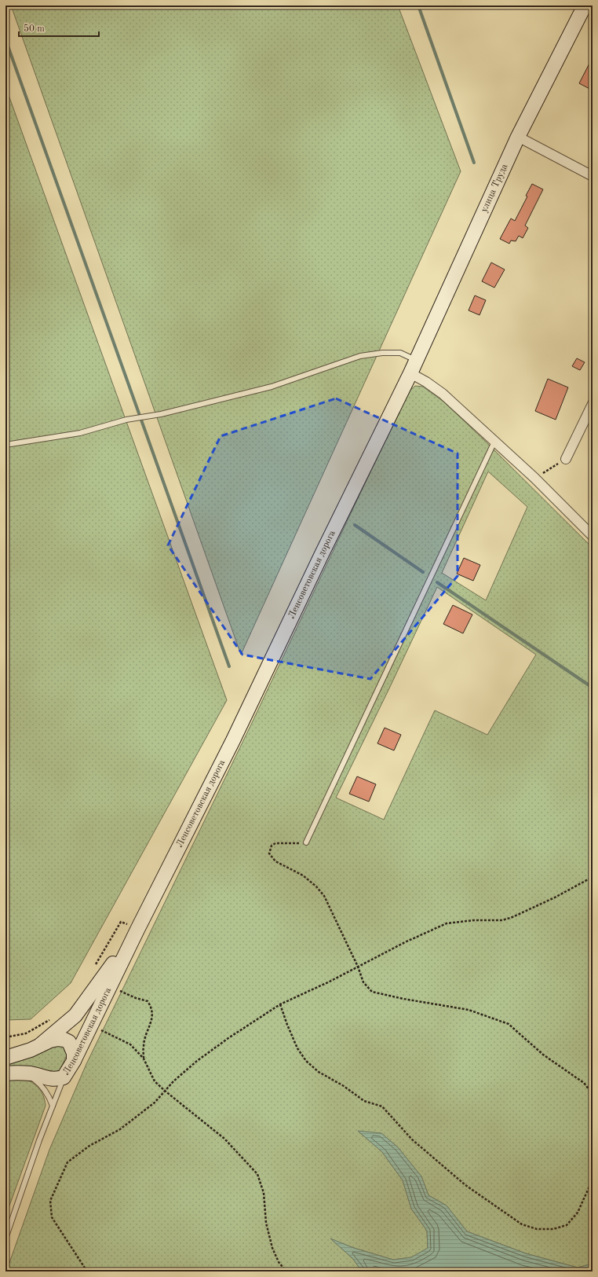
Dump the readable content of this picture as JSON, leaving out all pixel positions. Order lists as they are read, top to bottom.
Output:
{
  "streets": {
    "street": ["улица Труда", "Ленсоветовская дорога"]
  },
  "crossings": [
    ["улица Труда", "Ленсоветовская дорога"]
  ],
  "scale_bar": "50 m"
}
